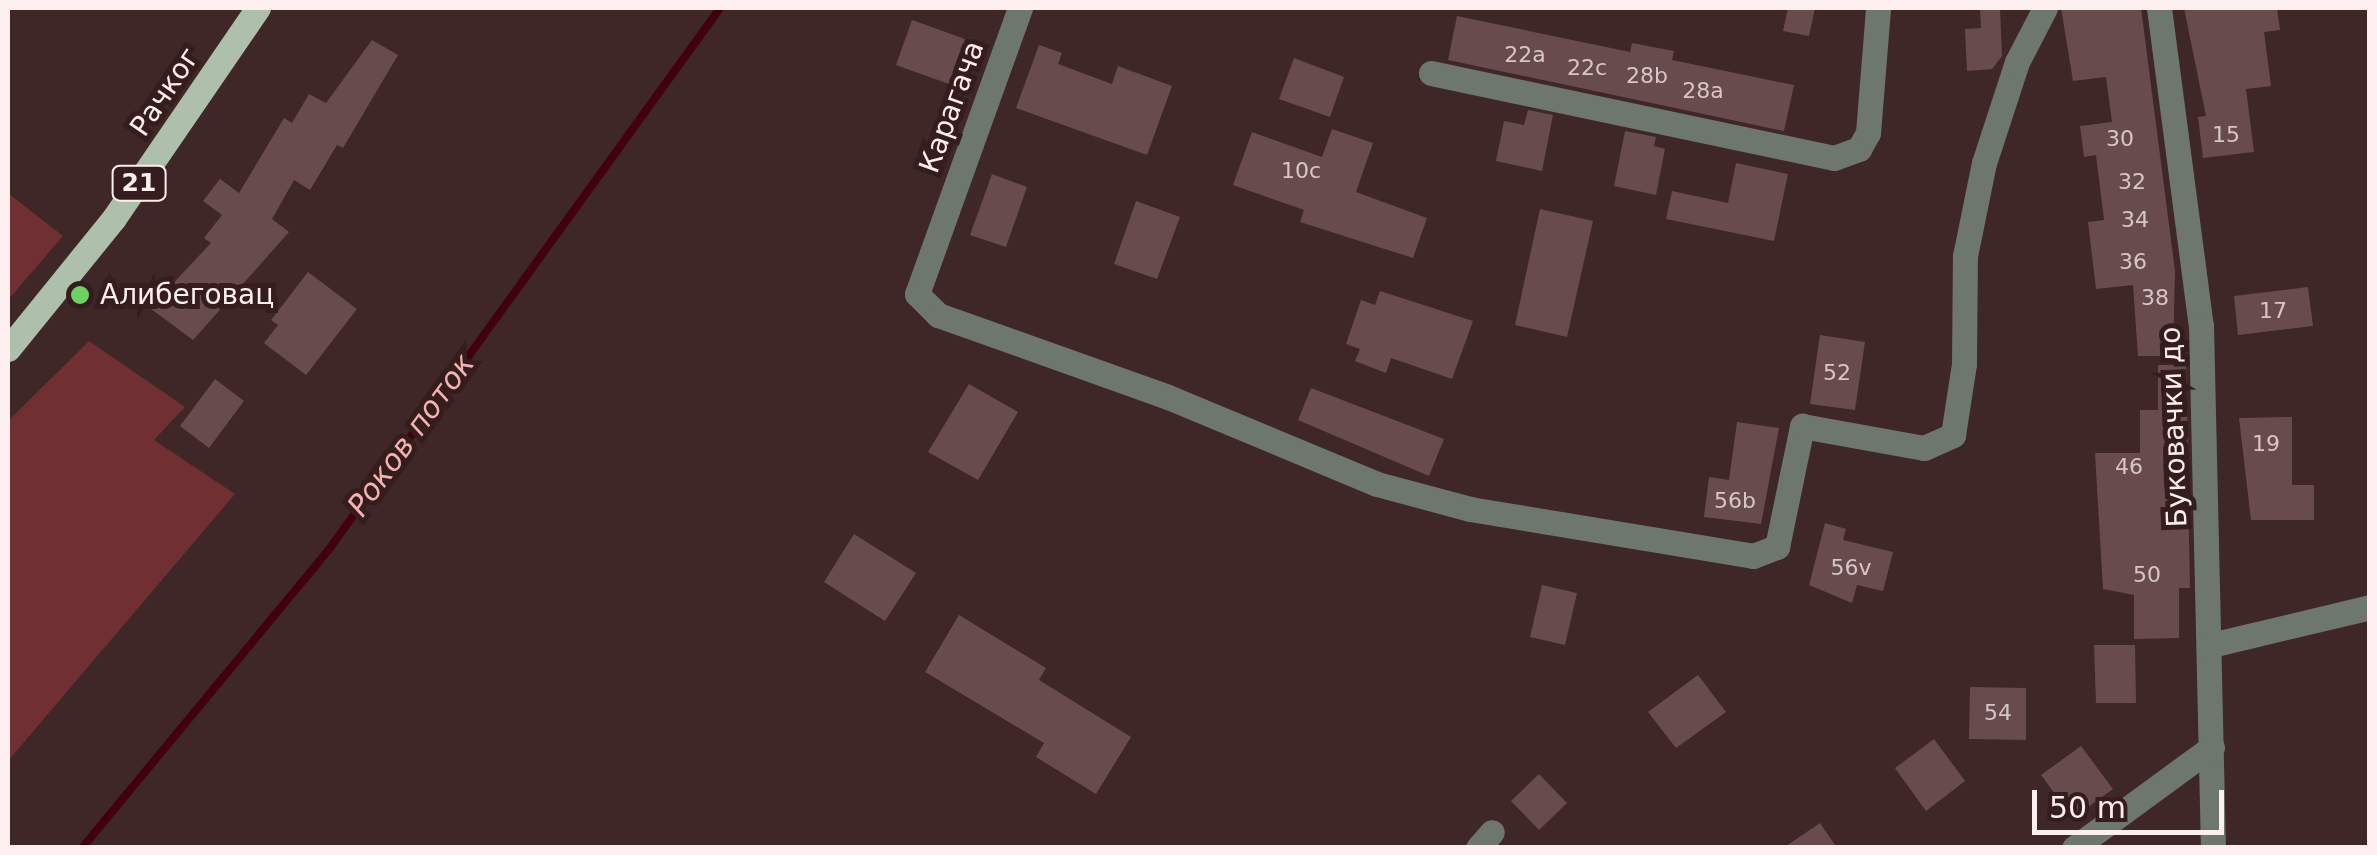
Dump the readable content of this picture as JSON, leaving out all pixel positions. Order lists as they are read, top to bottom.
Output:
{
  "streets": {
    "main road": ["Рачког", "21"],
    "street": ["Карагача", "Буковачки до"]
  },
  "water": ["Роков поток"],
  "places": ["Алибеговац"],
  "house_numbers": [
    "22a",
    "22c",
    "28b",
    "28a",
    "15",
    "30",
    "10c",
    "32",
    "34",
    "36",
    "38",
    "17",
    "52",
    "19",
    "46",
    "56b",
    "56v",
    "50",
    "54"
  ],
  "scale_bar": "50 m"
}
